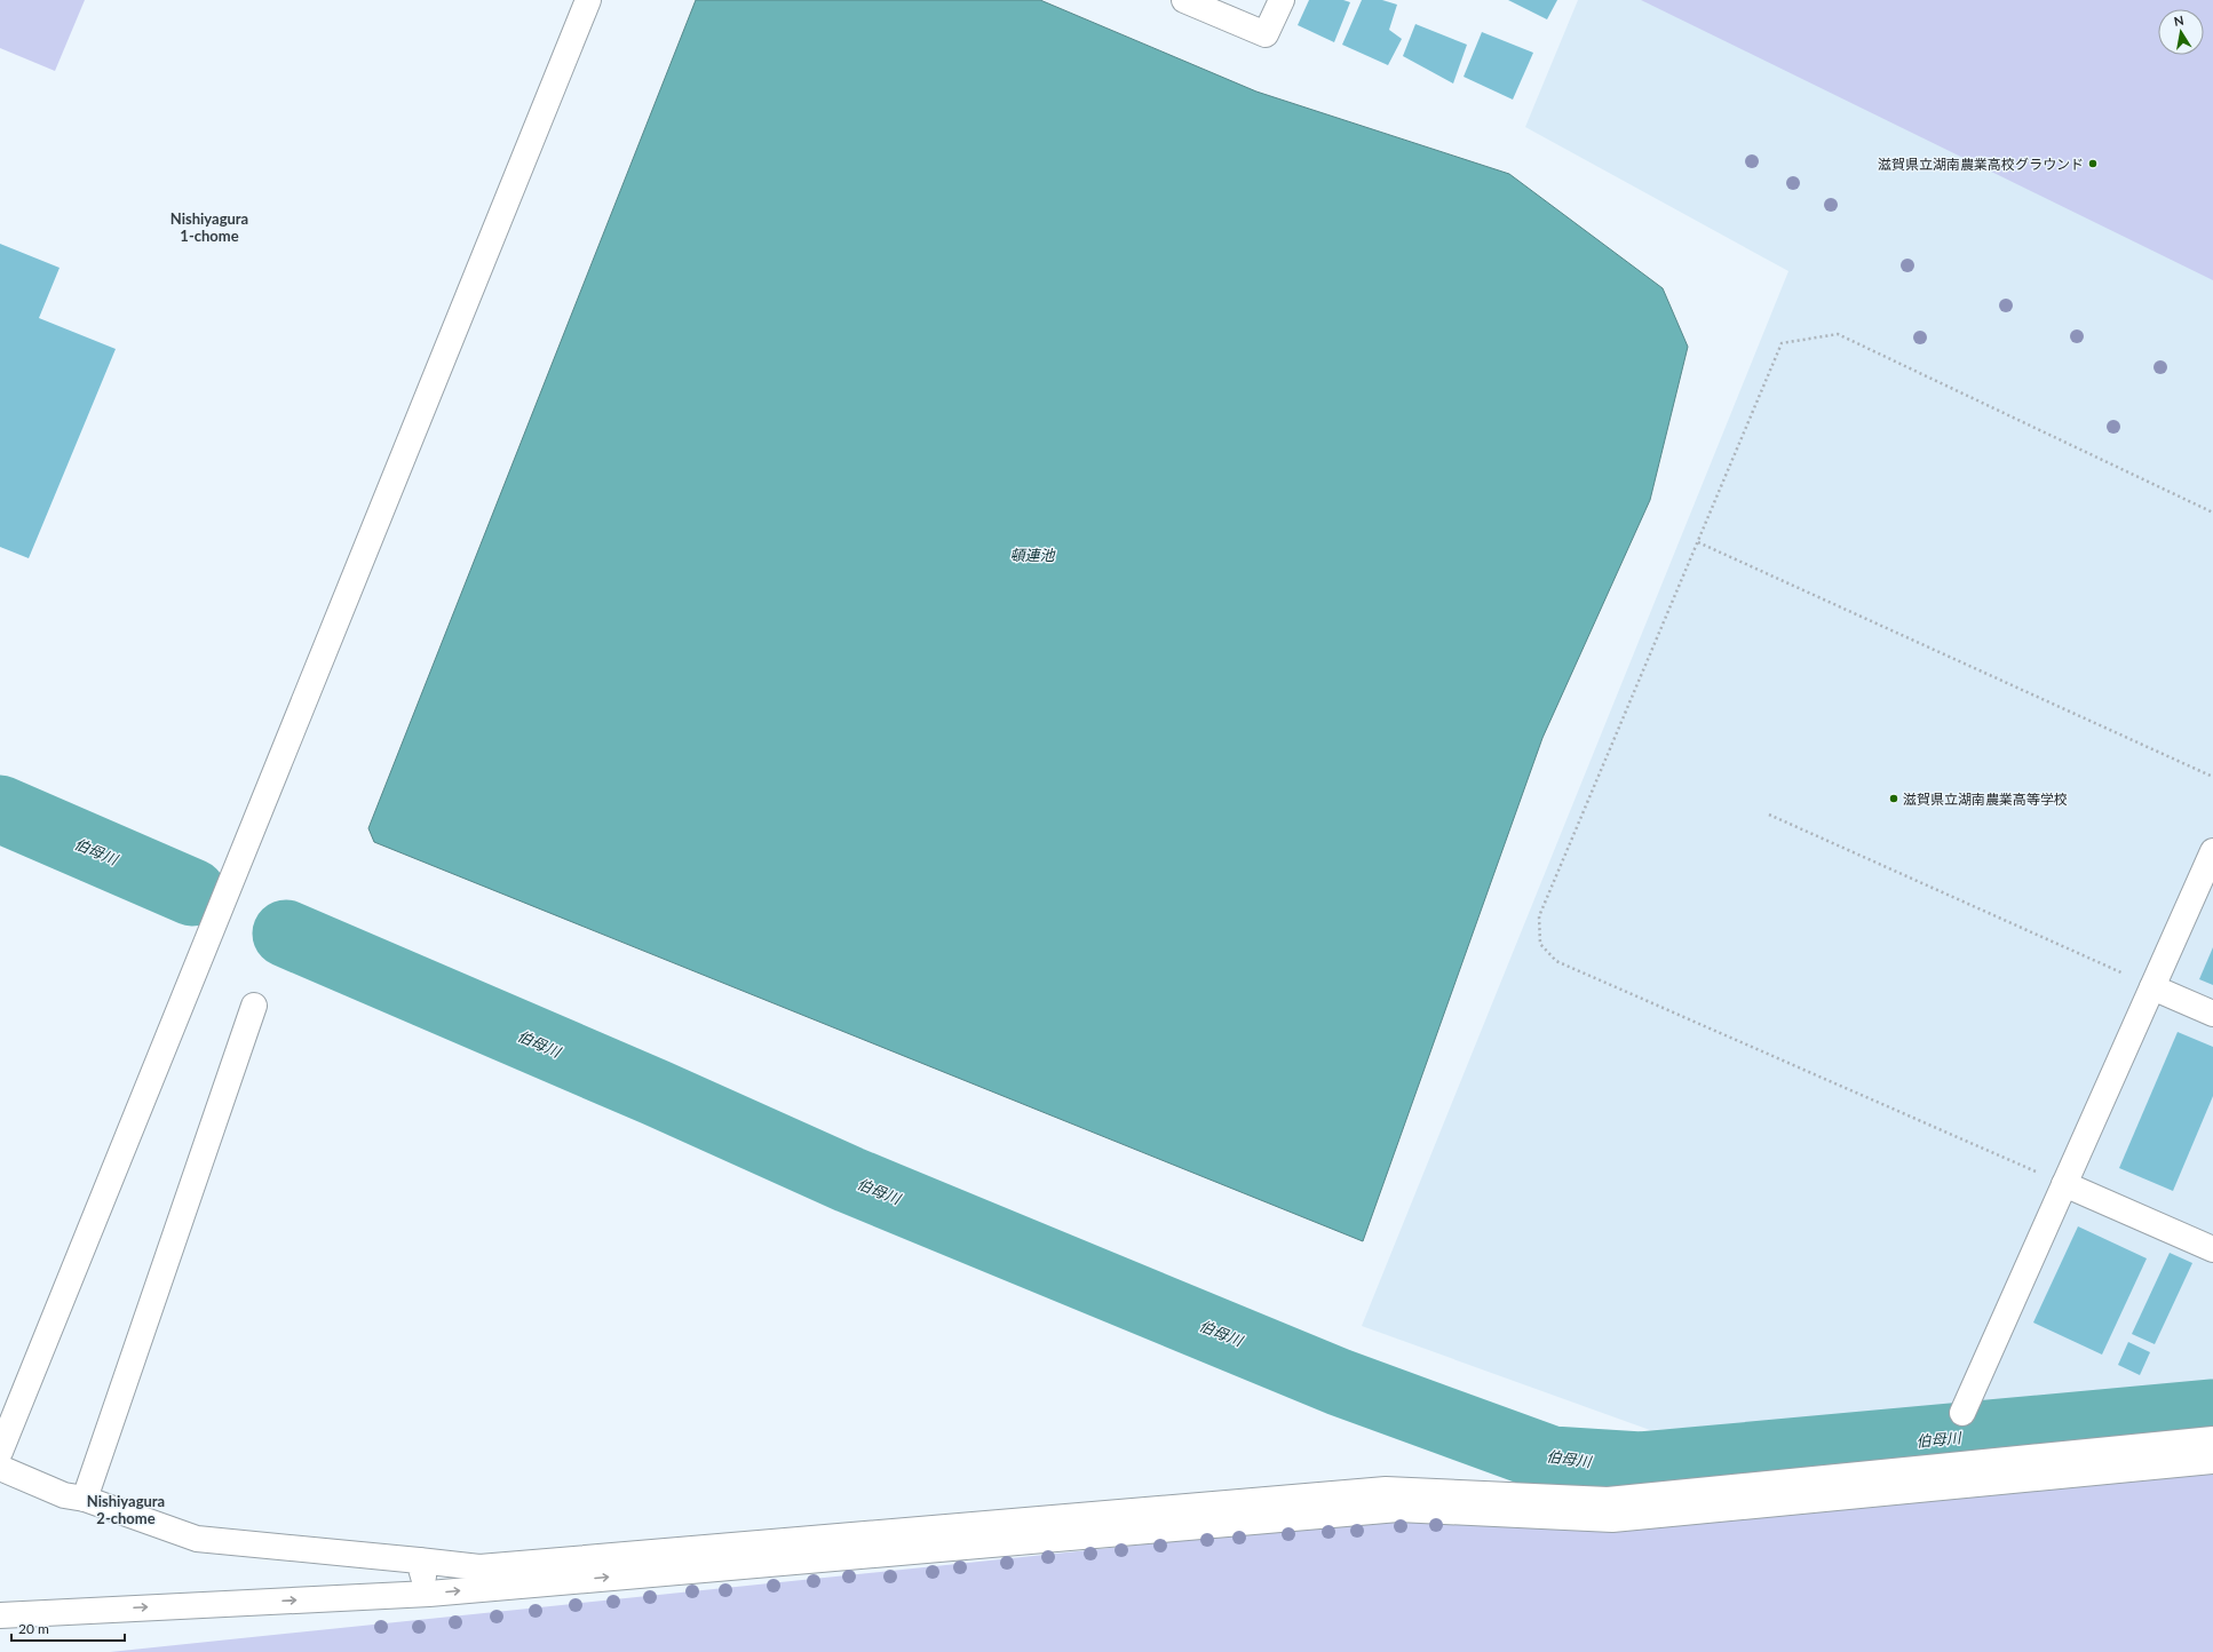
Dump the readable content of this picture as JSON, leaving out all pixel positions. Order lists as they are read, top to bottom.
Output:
{
  "districts": ["Nishiyagura 1-chome", "Nishiyagura 2-chome"],
  "water": ["頓連池", "伯母川"],
  "places": ["滋賀県立湖南農業高校グラウンド", "滋賀県立湖南農業高等学校"],
  "scale_bar": "20 m",
  "north": "top"
}
